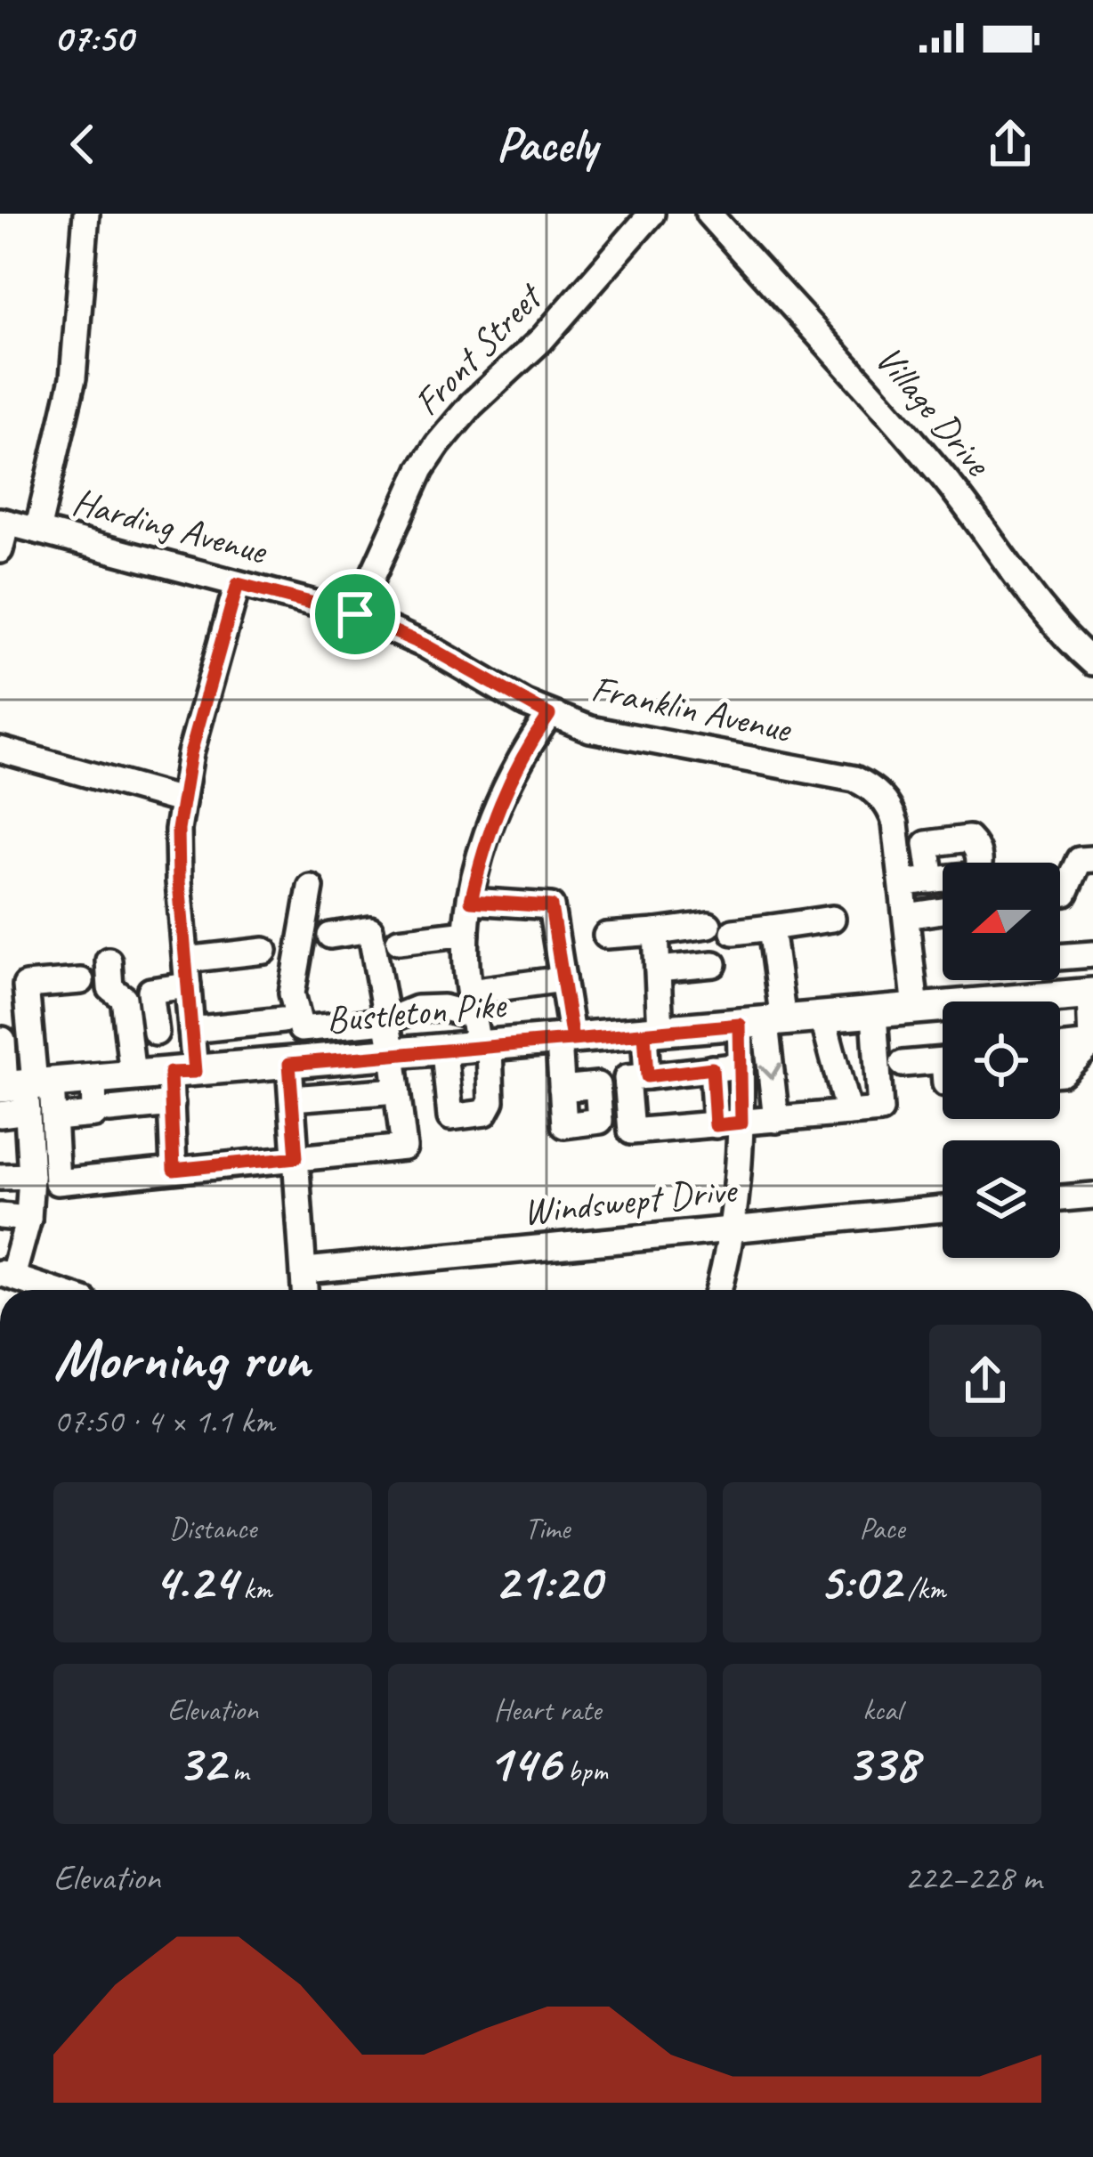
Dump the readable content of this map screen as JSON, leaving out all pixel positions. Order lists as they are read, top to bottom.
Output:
{
  "streets": {
    "main road": ["Bustleton Pike"],
    "street": [
      "Front Street",
      "Village Drive",
      "Harding Avenue",
      "Franklin Avenue",
      "Windswept Drive"
    ]
  },
  "crossings": [
    ["Front Street", "Harding Avenue"],
    ["Harding Avenue", "Franklin Avenue"],
    ["Franklin Avenue", "Bustleton Pike"]
  ],
  "north": "left",
  "page": {
    "status": "07:50",
    "header": "Pacely",
    "heading": ["Morning run", "07:50 · 4 × 1.1 km"],
    "stats": [
      ["Distance", "4.24 km"],
      ["Time", "21:20"],
      ["Pace", "5:02 /km"],
      ["Elevation", "32 m"],
      ["Heart rate", "146 bpm"],
      ["kcal", "338"]
    ],
    "chart": ["Elevation", "222–228 m"]
  }
}
